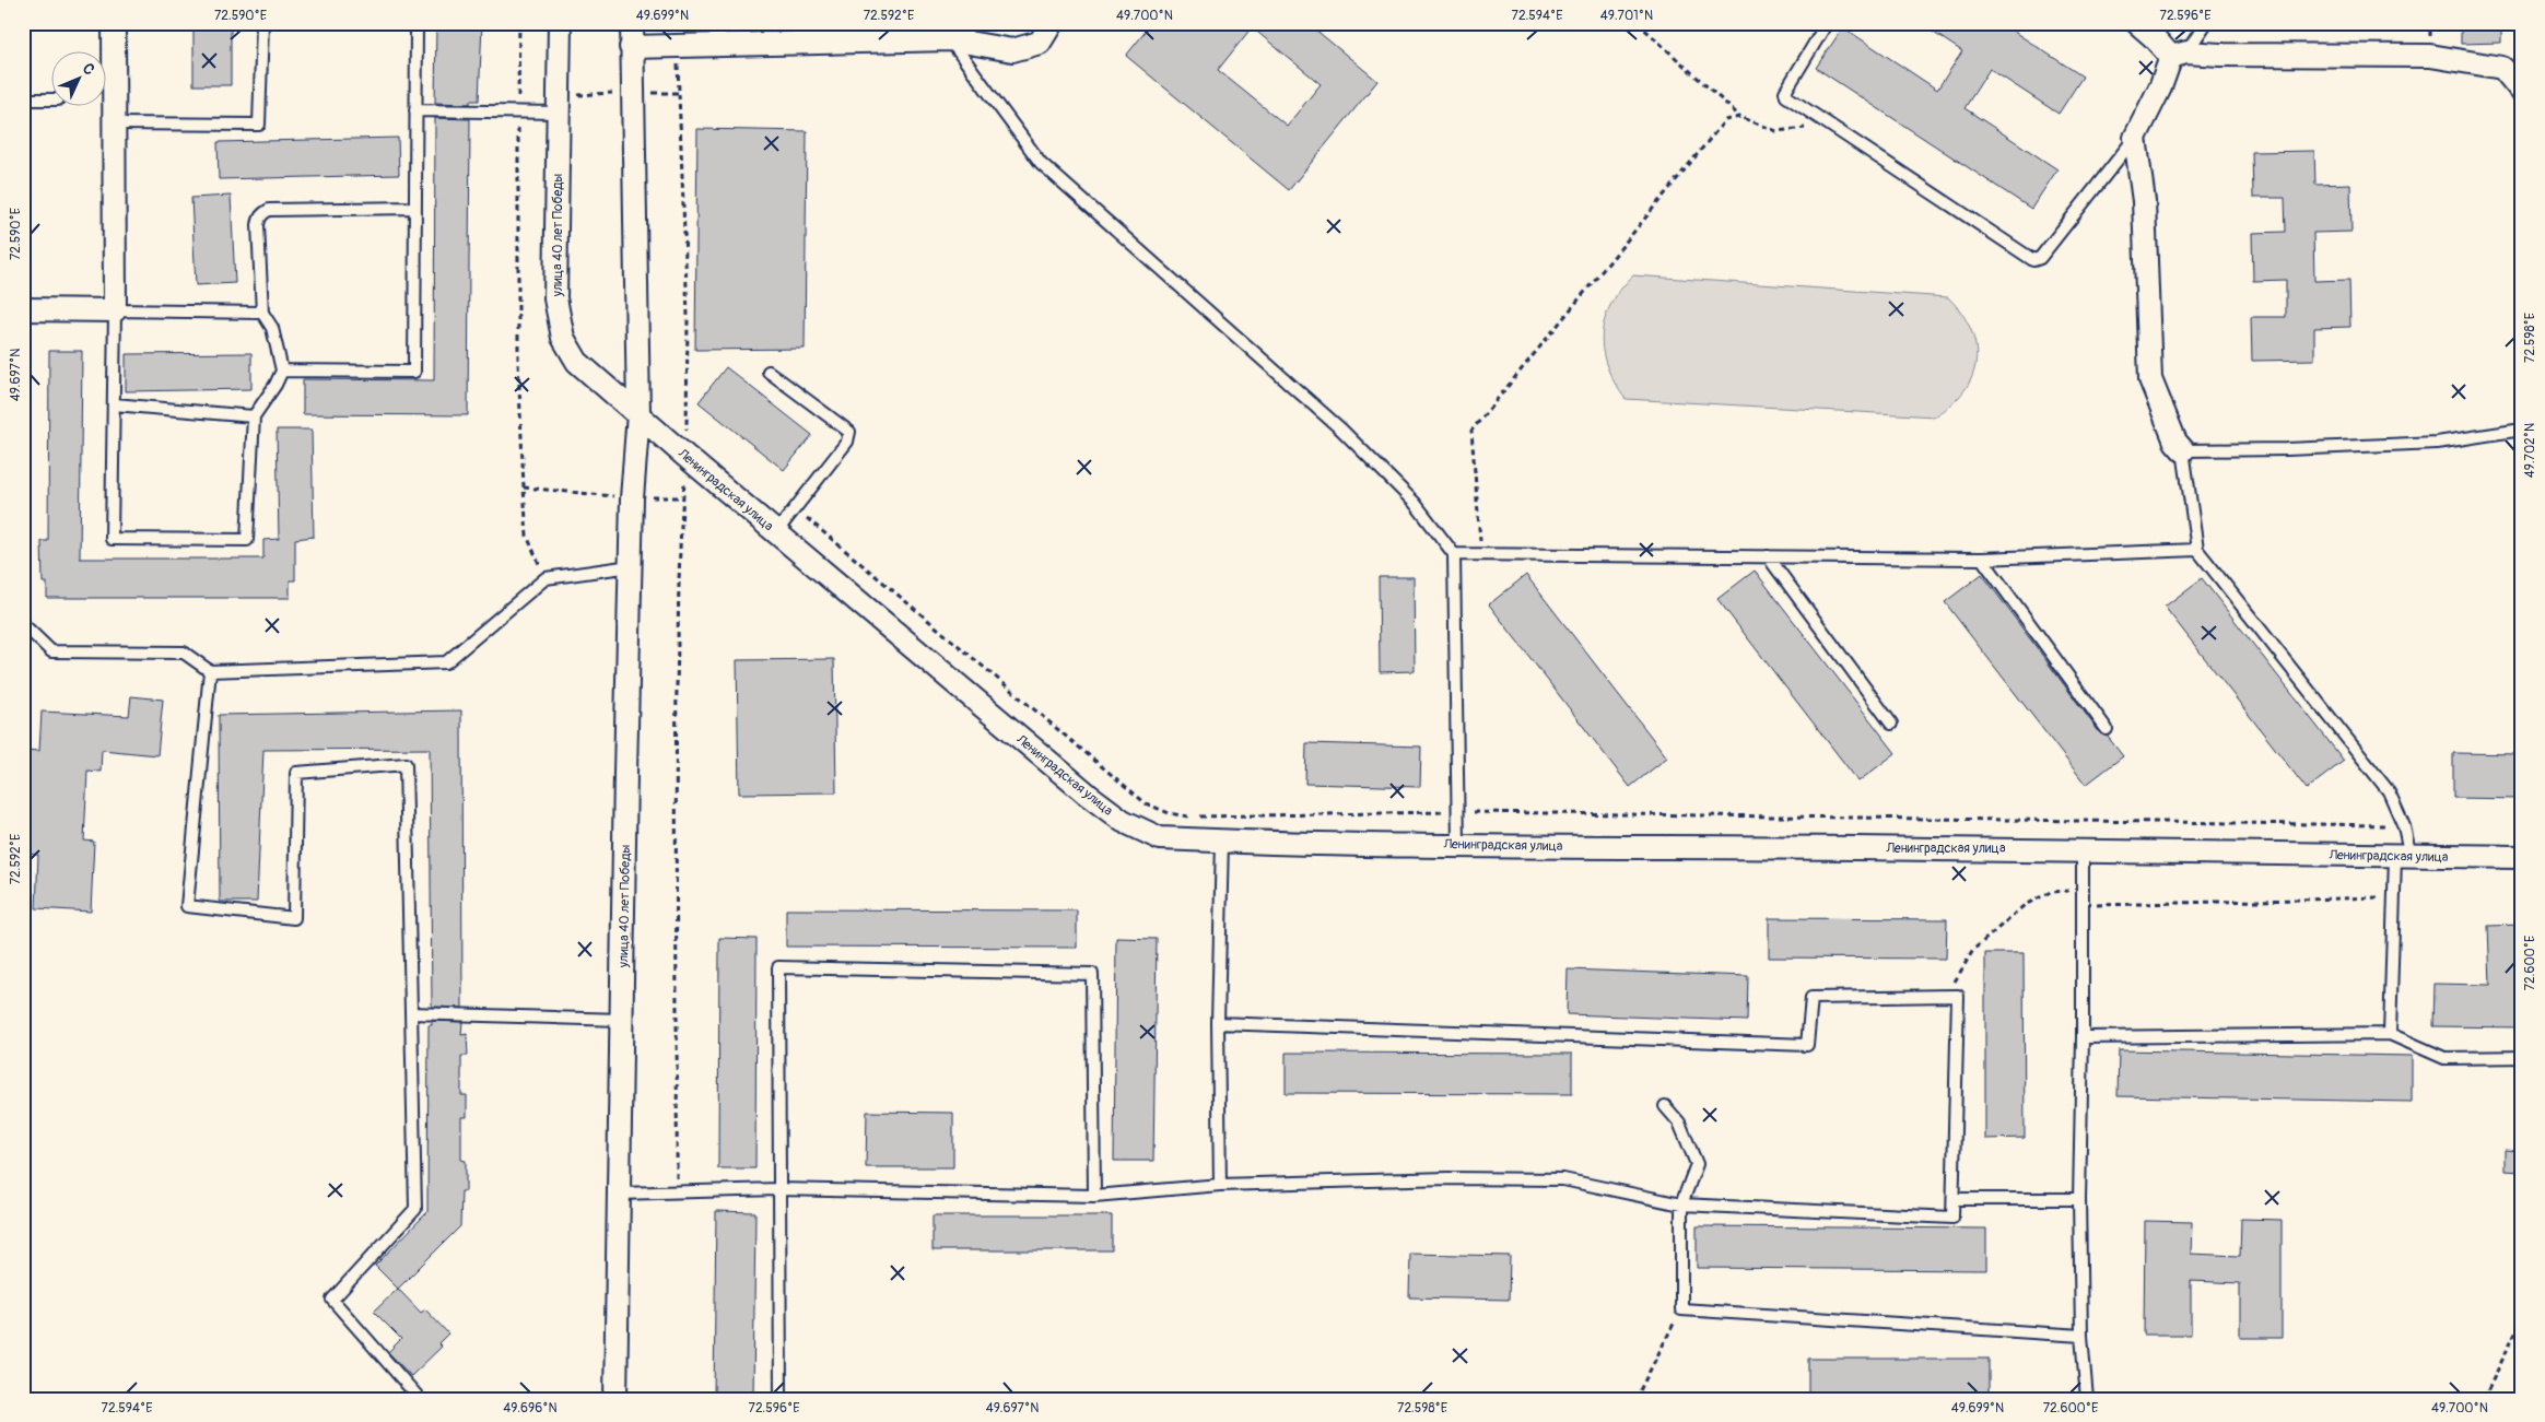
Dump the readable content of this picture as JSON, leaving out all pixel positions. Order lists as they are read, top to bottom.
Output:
{
  "streets": {
    "street": ["улица 40 лет Победы", "Ленинградская улица"]
  },
  "crossings": [
    ["улица 40 лет Победы", "Ленинградская улица"]
  ],
  "north": "top right",
  "coordinates": [
    "72.590°E",
    "49.699°N",
    "72.592°E",
    "49.700°N",
    "72.594°E",
    "49.701°N",
    "72.596°E",
    "72.598°E",
    "49.697°N",
    "49.702°N",
    "72.600°E",
    "49.696°N"
  ]
}
